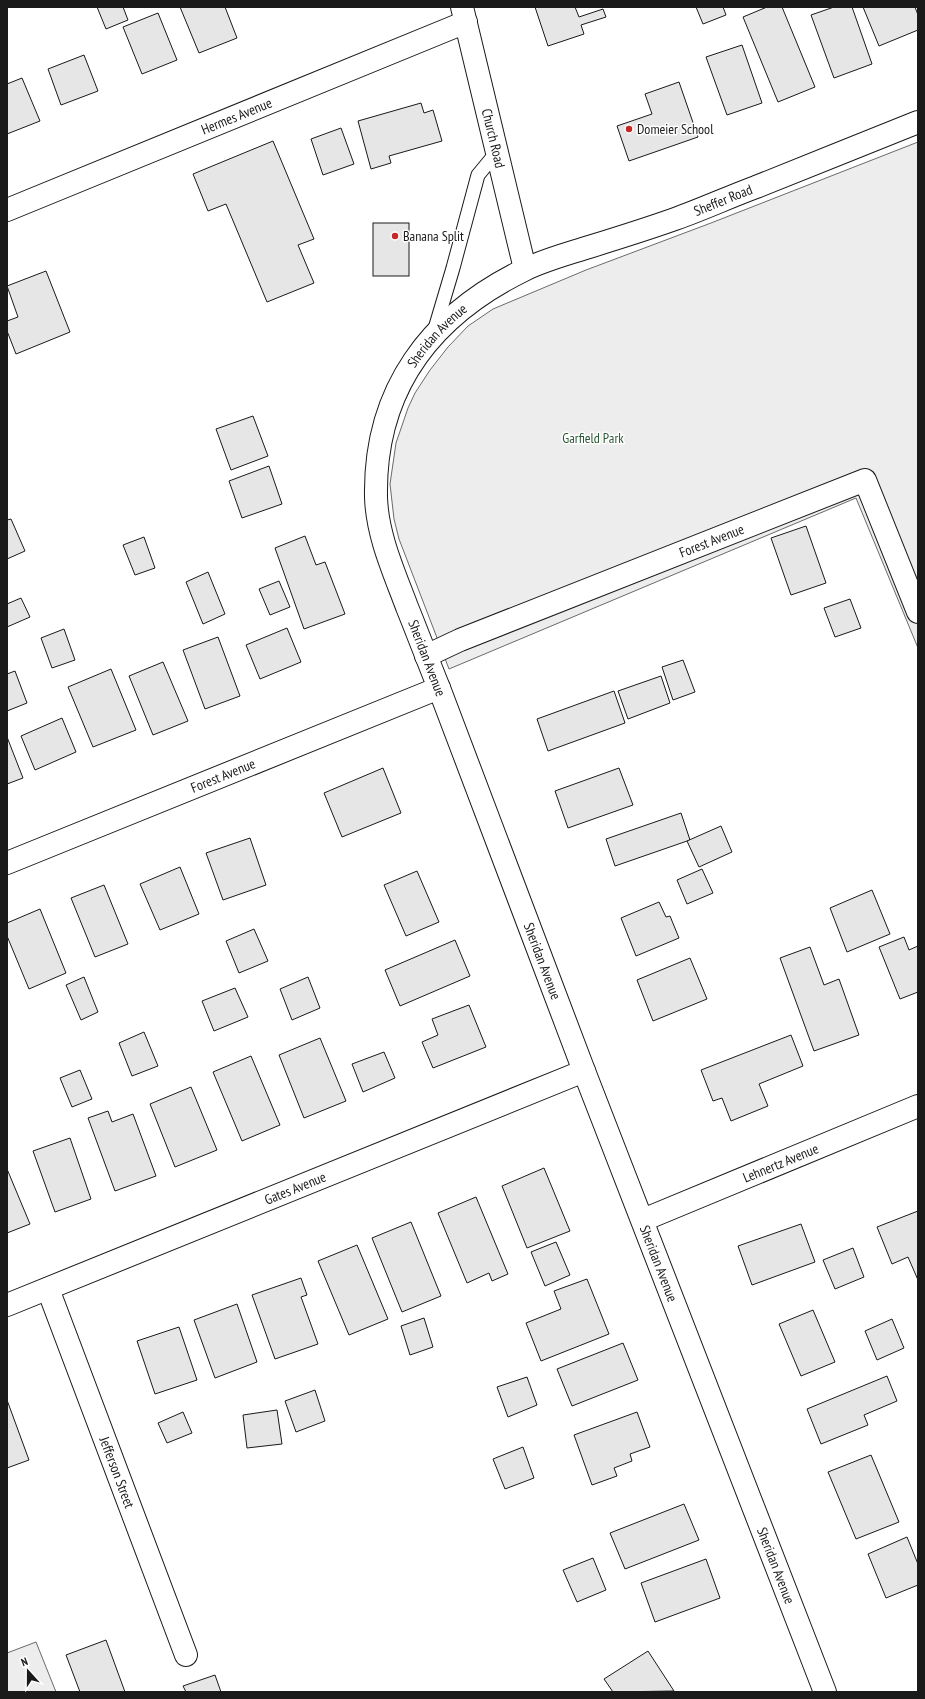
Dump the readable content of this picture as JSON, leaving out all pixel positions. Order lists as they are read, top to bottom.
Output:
{
  "streets": {
    "street": [
      "Hermes Avenue",
      "Church Road",
      "Sheffer Road",
      "Sheridan Avenue",
      "Forest Avenue",
      "Lehnertz Avenue",
      "Gates Avenue",
      "Jefferson Street"
    ]
  },
  "crossings": [
    ["Hermes Avenue", "Church Road"],
    ["Church Road", "Sheffer Road"],
    ["Church Road", "Sheridan Avenue"],
    ["Sheffer Road", "Sheridan Avenue"],
    ["Sheridan Avenue", "Forest Avenue"],
    ["Sheridan Avenue", "Lehnertz Avenue"],
    ["Sheridan Avenue", "Gates Avenue"],
    ["Gates Avenue", "Jefferson Street"]
  ],
  "parks": ["Garfield Park"],
  "places": ["Domeier School", "Banana Split"],
  "north": "top"
}
